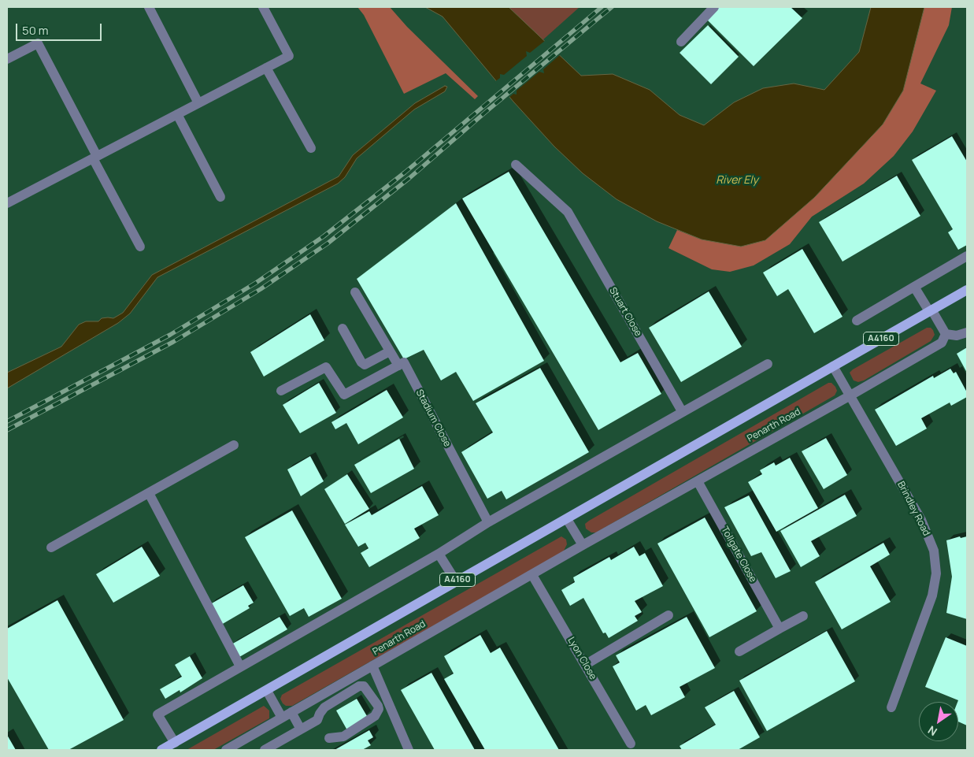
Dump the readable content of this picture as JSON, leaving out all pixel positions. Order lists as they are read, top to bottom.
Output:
{
  "streets": {
    "main road": ["A4160"],
    "street": [
      "Stuart Close",
      "Stadium Close",
      "Penarth Road",
      "Brindley Road",
      "Tollgate Close",
      "Lyon Close"
    ]
  },
  "crossings": [
    ["A4160", "Brindley Road"],
    ["Penarth Road", "Brindley Road"],
    ["Penarth Road", "Tollgate Close"],
    ["Penarth Road", "Lyon Close"]
  ],
  "water": ["River Ely"],
  "scale_bar": "50 m",
  "north": "bottom left"
}
